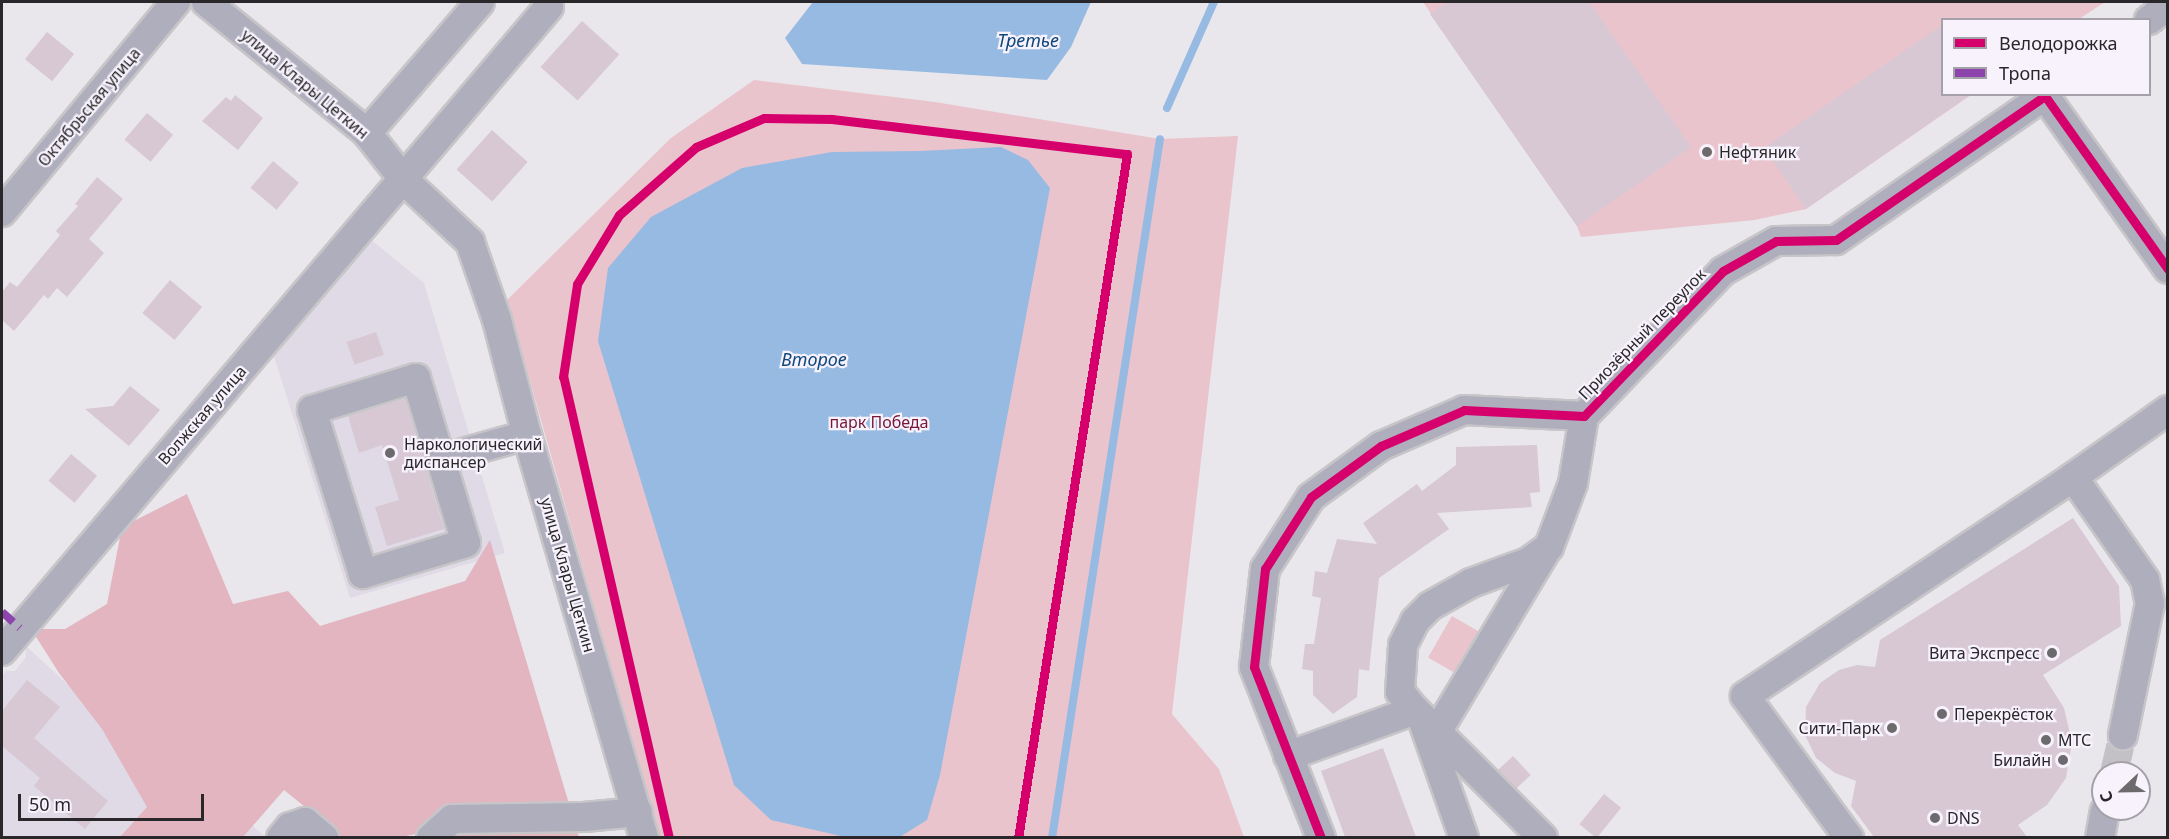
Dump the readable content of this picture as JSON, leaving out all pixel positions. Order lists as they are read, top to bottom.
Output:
{
  "streets": {
    "street": [
      "улица Клары Цеткин",
      "Октябрьская улица",
      "Приозёрный переулок",
      "Волжская улица"
    ]
  },
  "crossings": [
    ["улица Клары Цеткин", "Волжская улица"]
  ],
  "water": ["Третье", "Второе"],
  "parks": ["парк Победa"],
  "places": [
    "Нефтяник",
    "Наркологический диспансер",
    "Вита Экспресс",
    "Перекрёсток",
    "Сити-Парк",
    "МТС",
    "Билайн",
    "DNS"
  ],
  "legend": ["Велодорожка", "Тропа"],
  "scale_bar": "50 m",
  "north": "left"
}
